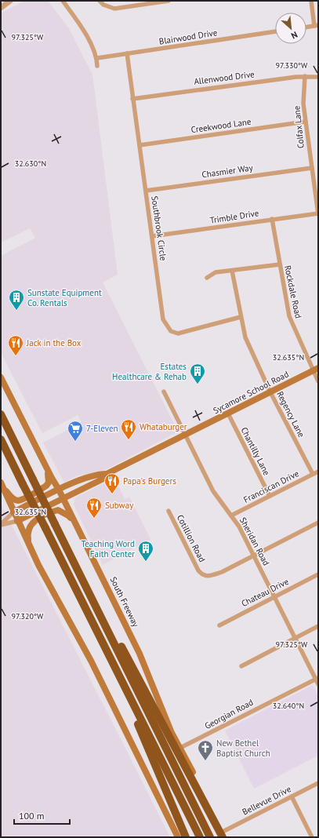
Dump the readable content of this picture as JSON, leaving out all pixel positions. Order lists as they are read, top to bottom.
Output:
{
  "streets": {
    "main road": ["Sycamore School Road", "South Freeway"],
    "street": [
      "Blairwood Drive",
      "Allenwood Drive",
      "Creekwood Lane",
      "Colfax Lane",
      "Chasmier Way",
      "Trimble Drive",
      "Southbrook Circle",
      "Rockdale Road",
      "Regency Lane",
      "Chantilly Lane",
      "Franciscan Drive",
      "Cotillion Road",
      "Sheridan Road",
      "Chateau Drive",
      "Georgian Road",
      "Bellevue Drive"
    ]
  },
  "crossings": [
    ["Blairwood Drive", "Southbrook Circle"],
    ["Allenwood Drive", "Colfax Lane"],
    ["Allenwood Drive", "Southbrook Circle"],
    ["Creekwood Lane", "Colfax Lane"],
    ["Creekwood Lane", "Southbrook Circle"],
    ["Colfax Lane", "Chasmier Way"],
    ["Colfax Lane", "Trimble Drive"],
    ["Chasmier Way", "Southbrook Circle"],
    ["Trimble Drive", "Southbrook Circle"],
    ["Trimble Drive", "Rockdale Road"],
    ["Southbrook Circle", "Regency Lane"],
    ["Rockdale Road", "Sycamore School Road"],
    ["Sycamore School Road", "Regency Lane"],
    ["Sycamore School Road", "Chantilly Lane"],
    ["Sycamore School Road", "Sheridan Road"],
    ["Sycamore School Road", "South Freeway"],
    ["Regency Lane", "Franciscan Drive"],
    ["Chantilly Lane", "Franciscan Drive"],
    ["Franciscan Drive", "Sheridan Road"],
    ["Cotillion Road", "Sheridan Road"],
    ["Sheridan Road", "Chateau Drive"],
    ["Sheridan Road", "Georgian Road"],
    ["South Freeway", "Georgian Road"],
    ["South Freeway", "Bellevue Drive"]
  ],
  "places": {
    "building": ["Sunstate Equipment Co. Rentals", "Estates Healthcare & Rehab", "Teaching Word Faith Center"],
    "restaurant": [
      "Jack in the Box",
      "Whataburger",
      "Papa's Burgers",
      "Subway"
    ],
    "supermarket": ["7-Eleven"],
    "church": ["New Bethel Baptist Church"]
  },
  "scale_bar": "100 m",
  "north": "bottom right",
  "coordinates": [
    "97.325°W",
    "97.330°W",
    "32.630°N",
    "32.635°N",
    "97.320°W",
    "32.640°N"
  ]
}
